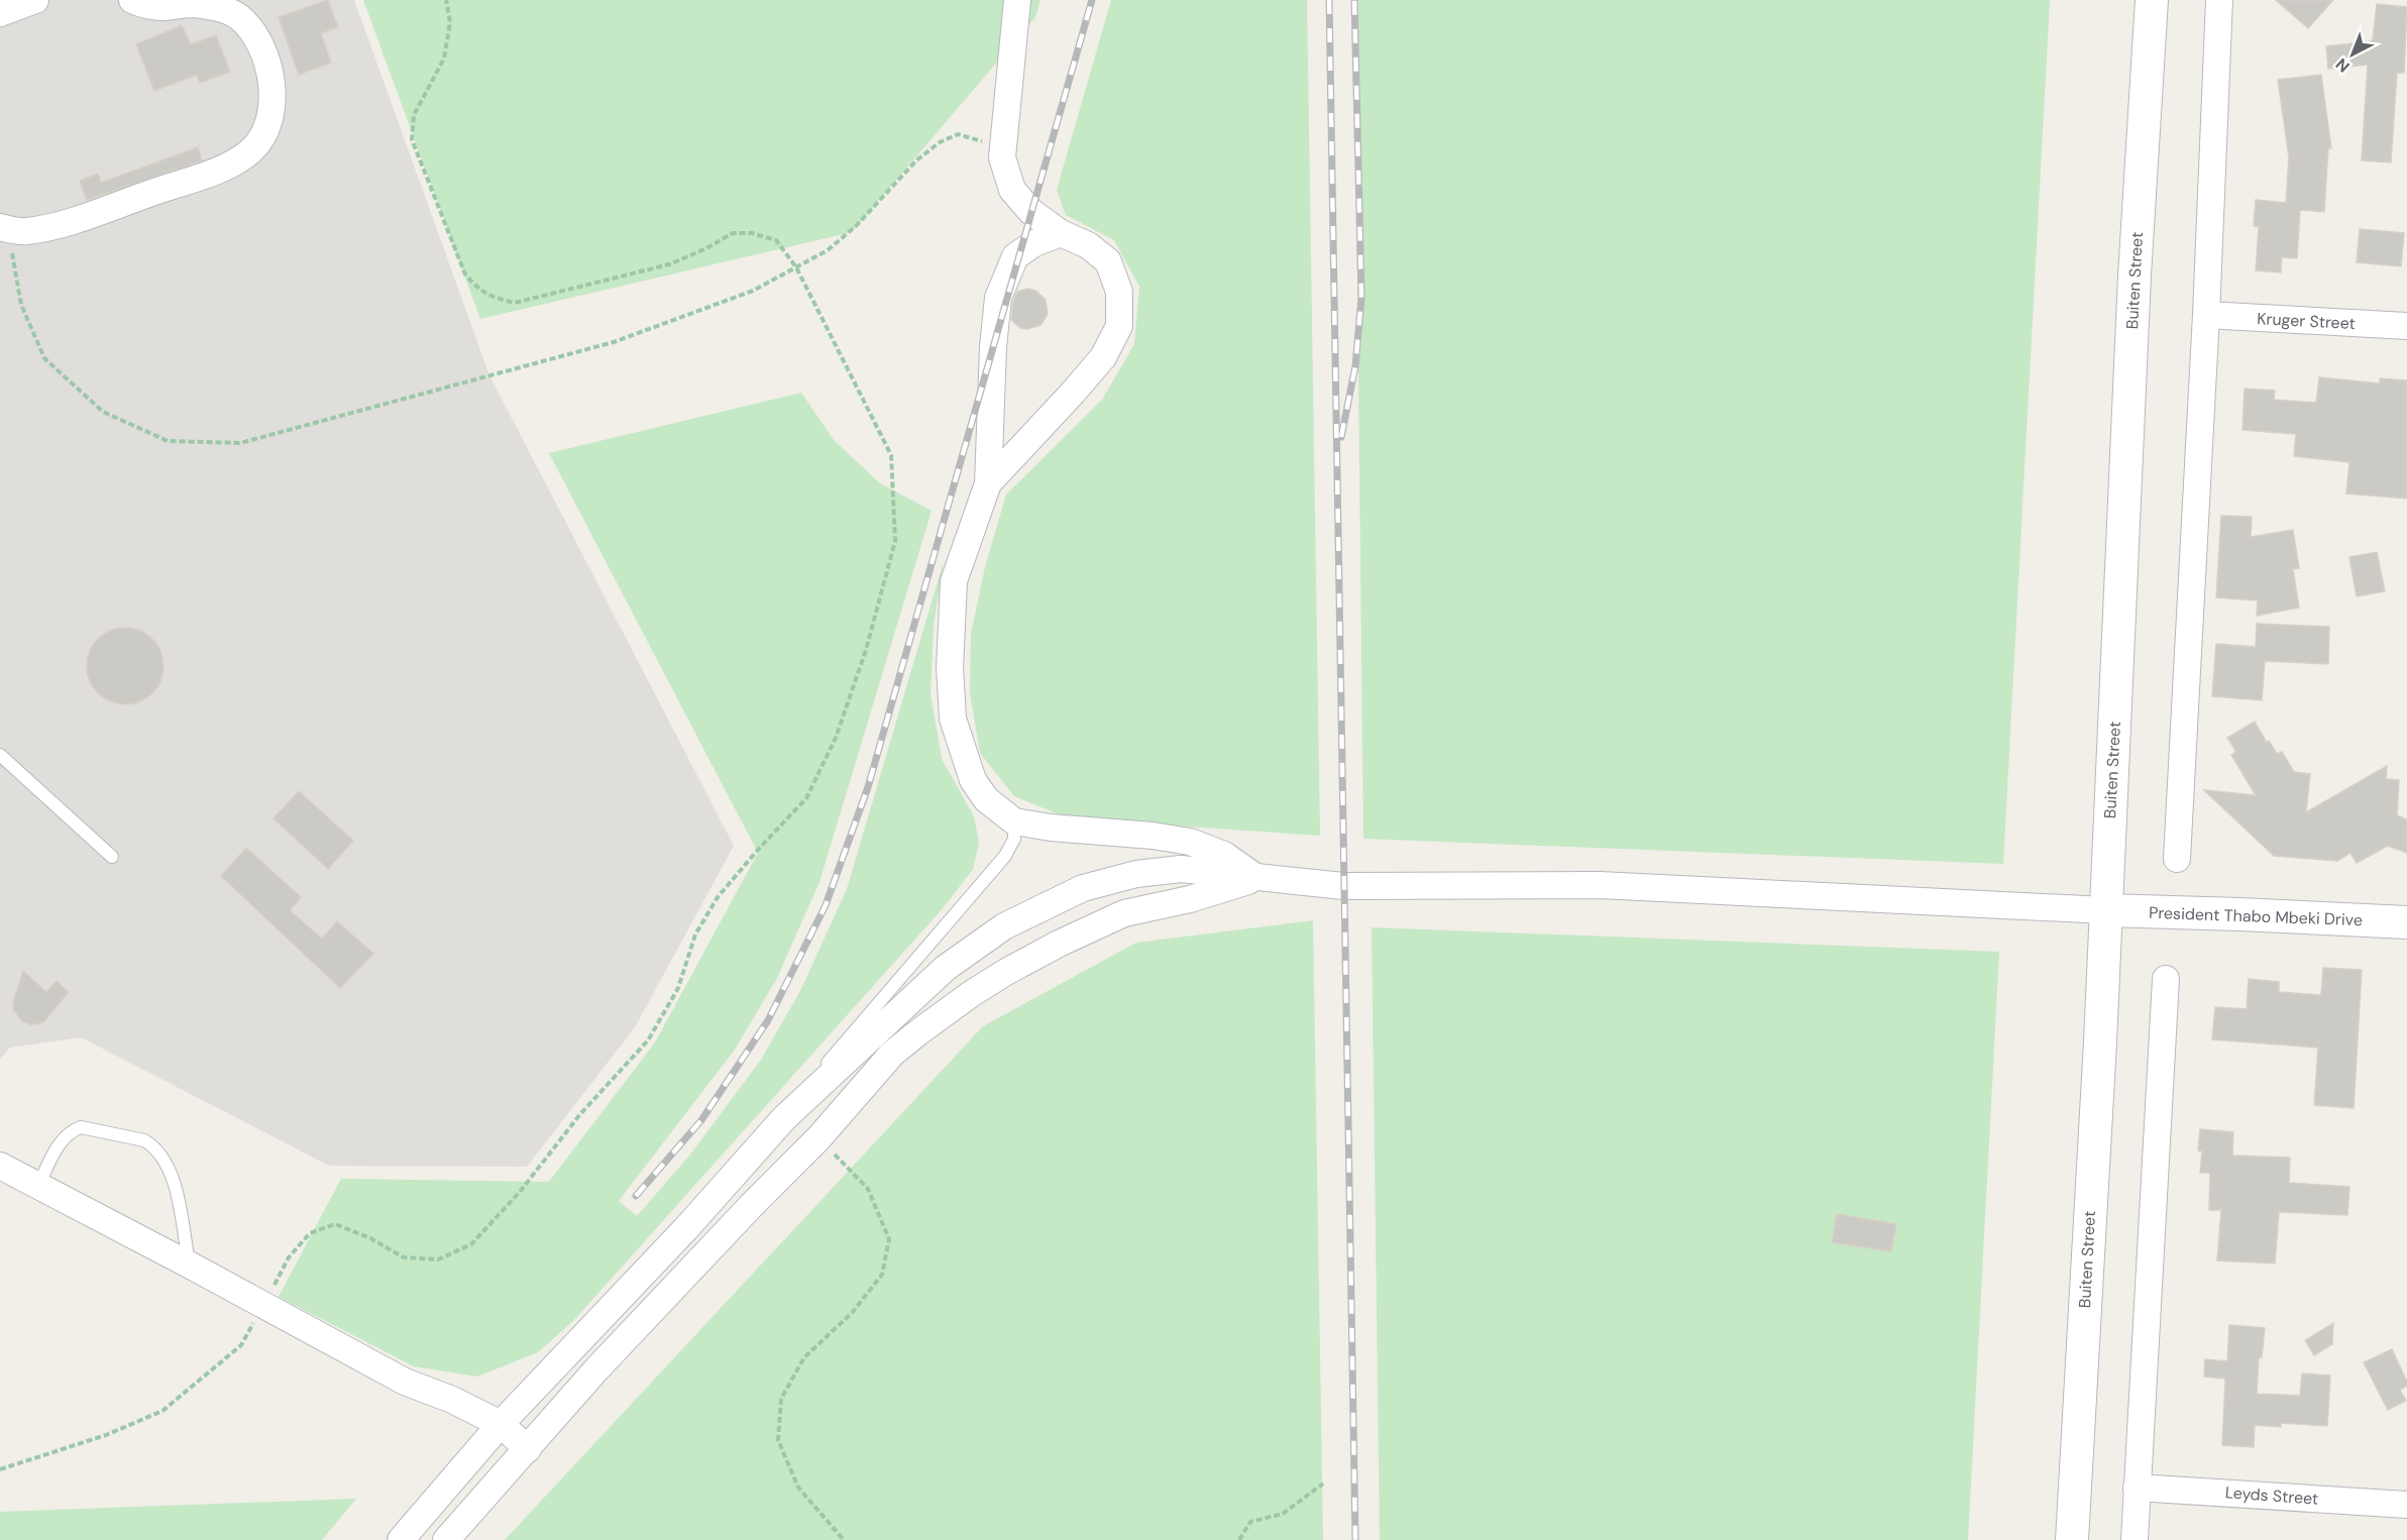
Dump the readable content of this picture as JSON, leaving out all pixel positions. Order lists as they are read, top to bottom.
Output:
{
  "streets": {
    "street": [
      "Buiten Street",
      "Kruger Street",
      "President Thabo Mbeki Drive",
      "Leyds Street"
    ]
  },
  "crossings": [
    ["Buiten Street", "President Thabo Mbeki Drive"]
  ],
  "north": "bottom left"
}
